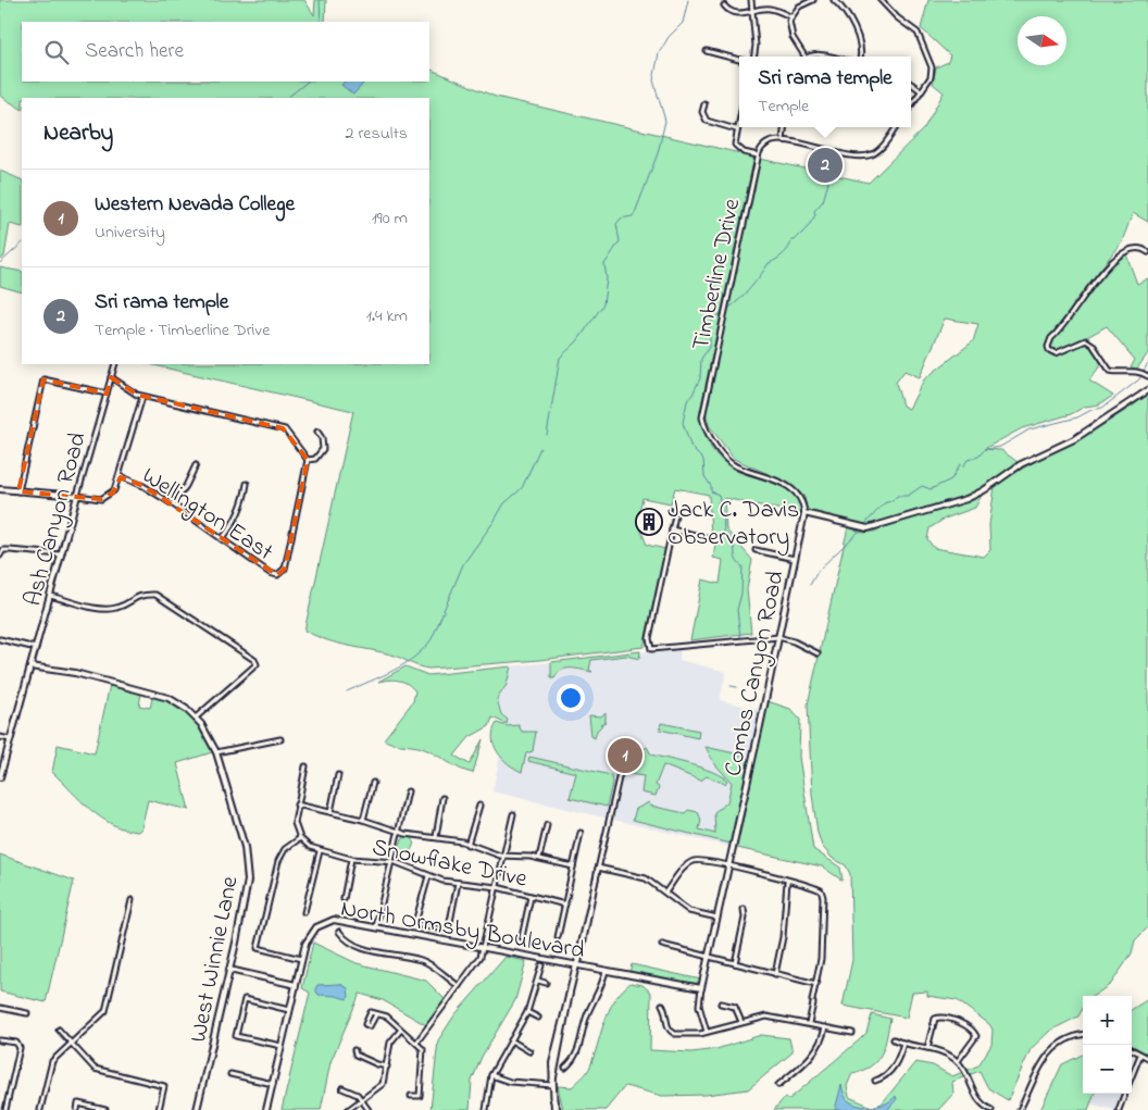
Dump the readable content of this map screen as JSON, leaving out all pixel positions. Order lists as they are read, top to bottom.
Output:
{
  "streets": {
    "street": [
      "Timberline Drive",
      "Wellington East",
      "Ash Canyon Road",
      "Combs Canyon Road",
      "Snowflake Drive",
      "North Ormsby Boulevard",
      "West Winnie Lane"
    ]
  },
  "crossings": [
    ["Timberline Drive", "Combs Canyon Road"],
    ["Ash Canyon Road", "West Winnie Lane"],
    ["Combs Canyon Road", "North Ormsby Boulevard"]
  ],
  "places": {
    "building": ["Jack C. Davis Observatory"]
  },
  "north": "right",
  "page": {
    "search": "Search here",
    "popup": ["Sri rama temple", "Temple"],
    "heading": ["Nearby", "2 results"],
    "pins": ["2", "1"],
    "list": [
      {
        "mark": "1",
        "name": "Western Nevada College",
        "note": "University",
        "value": "190 m"
      },
      {
        "mark": "2",
        "name": "Sri rama temple",
        "note": "Temple · Timberline Drive",
        "value": "1.4 km"
      }
    ],
    "map_buttons": ["+", "−"]
  }
}
